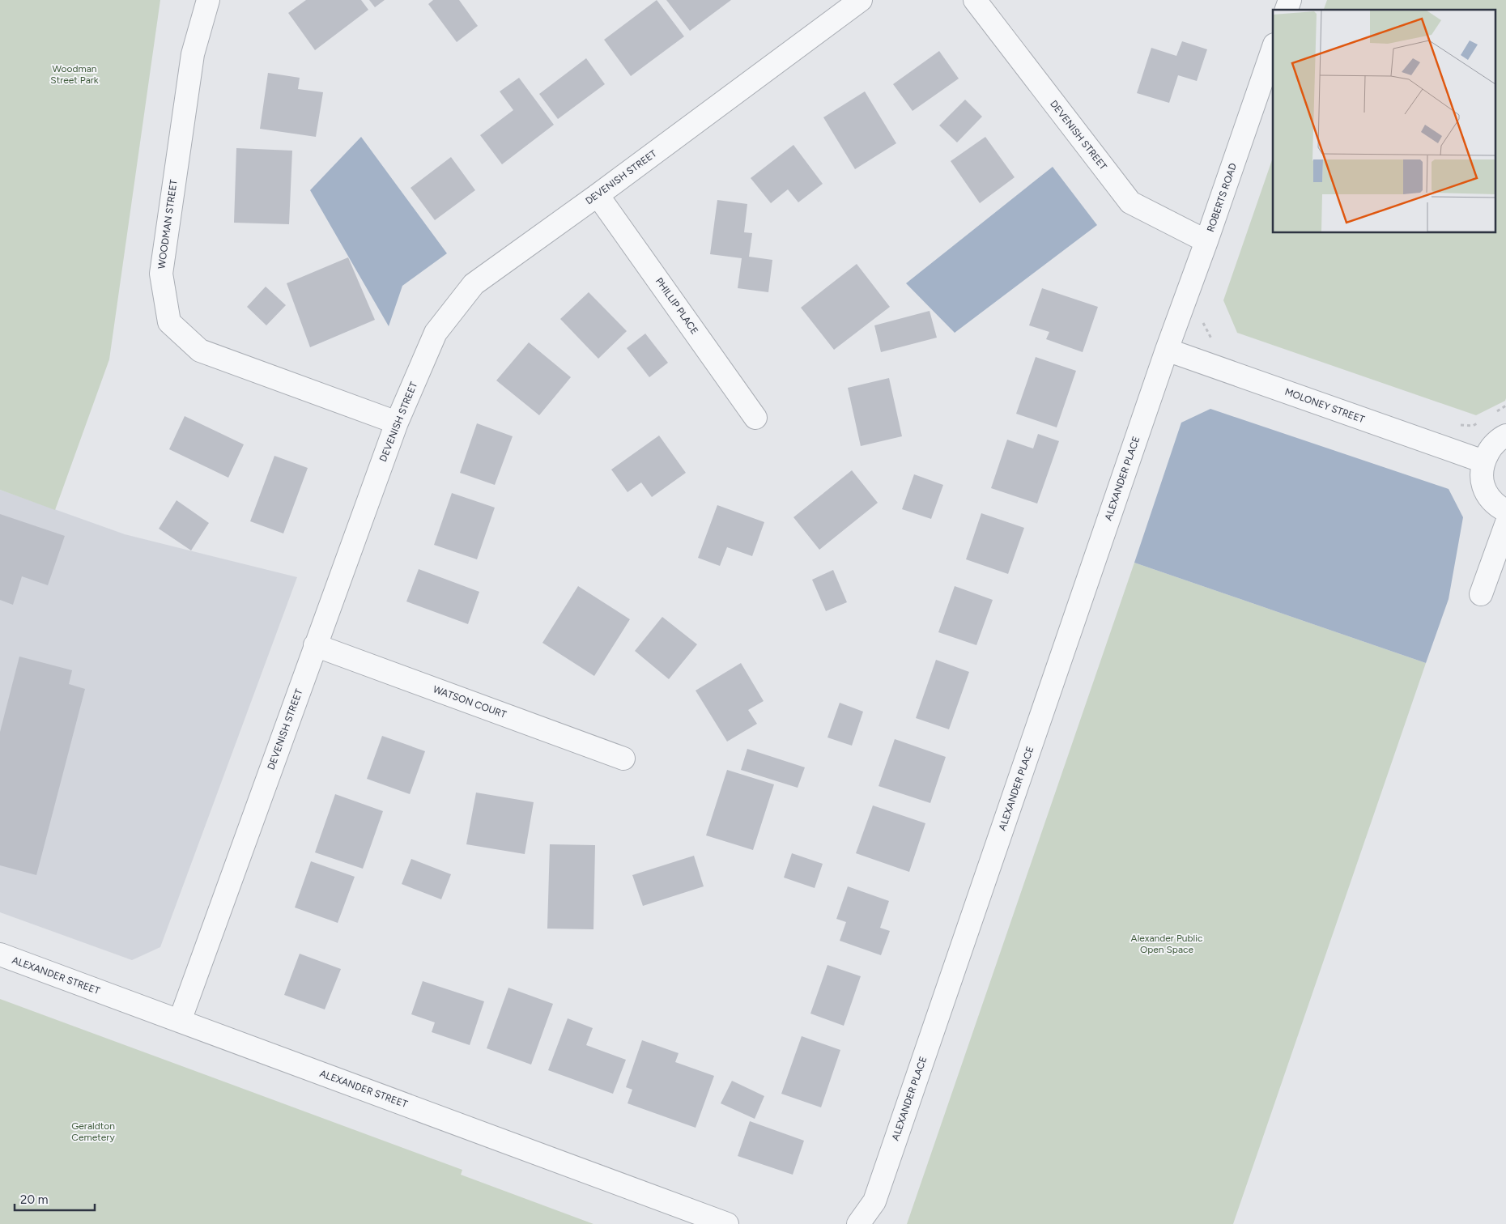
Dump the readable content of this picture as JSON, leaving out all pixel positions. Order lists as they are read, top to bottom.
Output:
{
  "streets": {
    "street": [
      "DEVENISH STREET",
      "ROBERTS ROAD",
      "WOODMAN STREET",
      "PHILLIP PLACE",
      "MOLONEY STREET",
      "ALEXANDER PLACE",
      "WATSON COURT",
      "ALEXANDER STREET"
    ]
  },
  "crossings": [
    ["DEVENISH STREET", "ROBERTS ROAD"],
    ["DEVENISH STREET", "WOODMAN STREET"],
    ["DEVENISH STREET", "PHILLIP PLACE"],
    ["DEVENISH STREET", "WATSON COURT"],
    ["DEVENISH STREET", "ALEXANDER STREET"],
    ["ROBERTS ROAD", "MOLONEY STREET"],
    ["ROBERTS ROAD", "ALEXANDER PLACE"],
    ["MOLONEY STREET", "ALEXANDER PLACE"]
  ],
  "parks": ["Woodman Street Park", "Alexander Public Open Space", "Geraldton Cemetery"],
  "scale_bar": "20 m"
}
